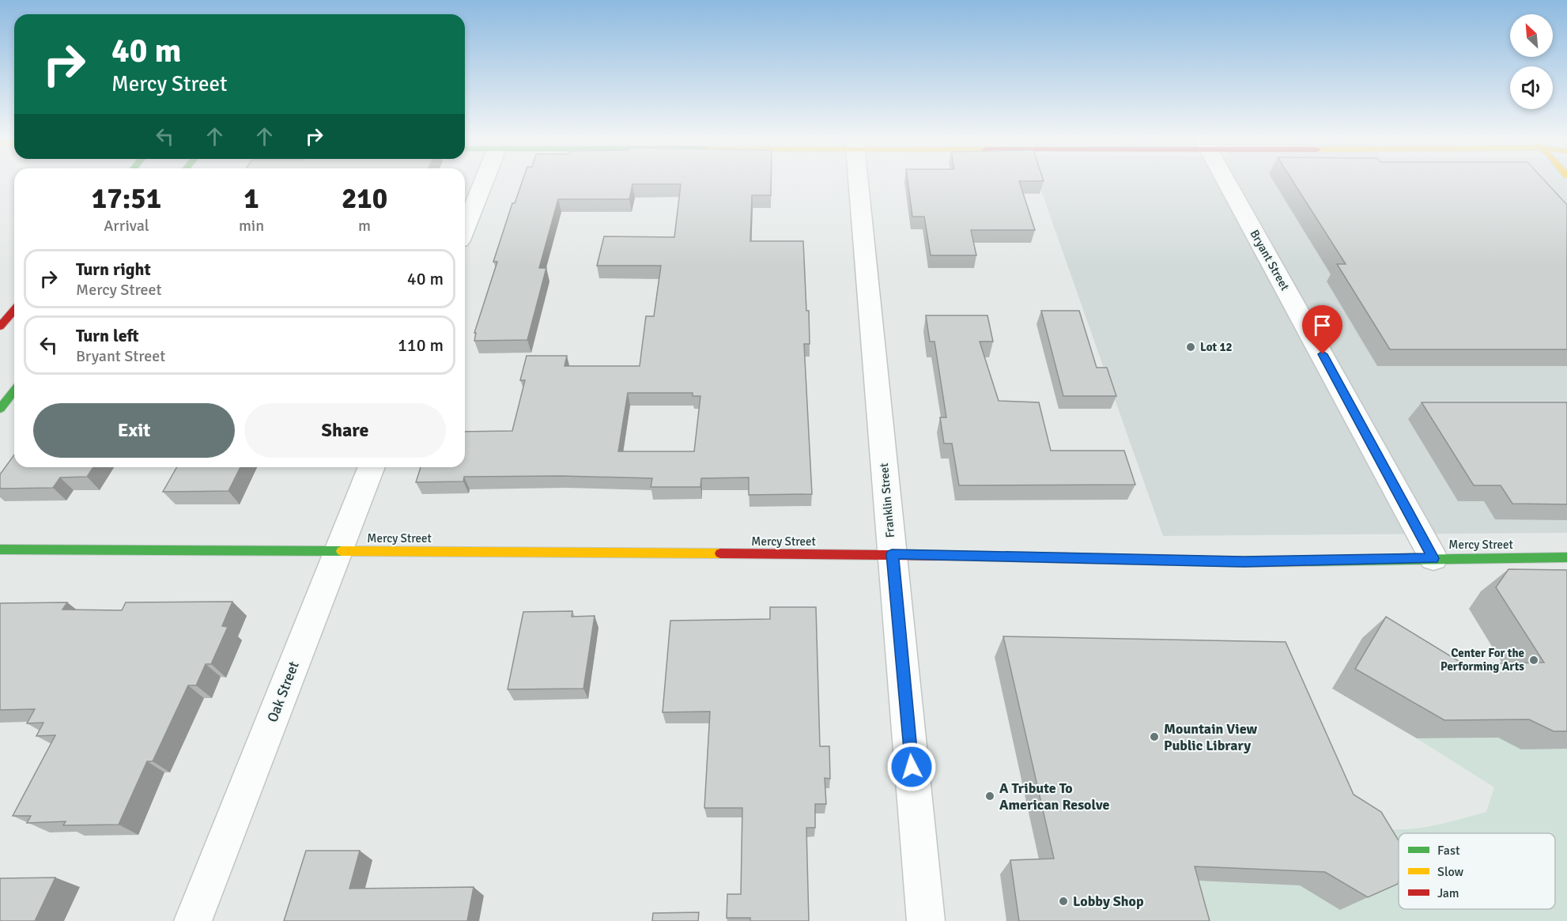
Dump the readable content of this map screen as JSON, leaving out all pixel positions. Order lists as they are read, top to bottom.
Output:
{
  "streets": {
    "main road": ["Mercy Street"],
    "street": ["Bryant Street", "Franklin Street", "Oak Street"]
  },
  "crossings": [
    ["Bryant Street", "Mercy Street"],
    ["Franklin Street", "Mercy Street"],
    ["Mercy Street", "Oak Street"]
  ],
  "places": [
    "Lot 12",
    "Center For the Performing Arts",
    "Mountain View Public Library",
    "A Tribute To American Resolve",
    "Lobby Shop"
  ],
  "legend": ["Fast", "Slow", "Jam"],
  "north": "top left",
  "page": {
    "turn": ["40 m", "Mercy Street"],
    "eta": [
      "17:51",
      "Arrival",
      "1",
      "min",
      "210",
      "m"
    ],
    "list": [
      {
        "name": "Turn right",
        "note": "Mercy Street",
        "value": "40 m"
      },
      {
        "name": "Turn left",
        "note": "Bryant Street",
        "value": "110 m"
      }
    ],
    "buttons": ["Exit", "Share"]
  }
}
